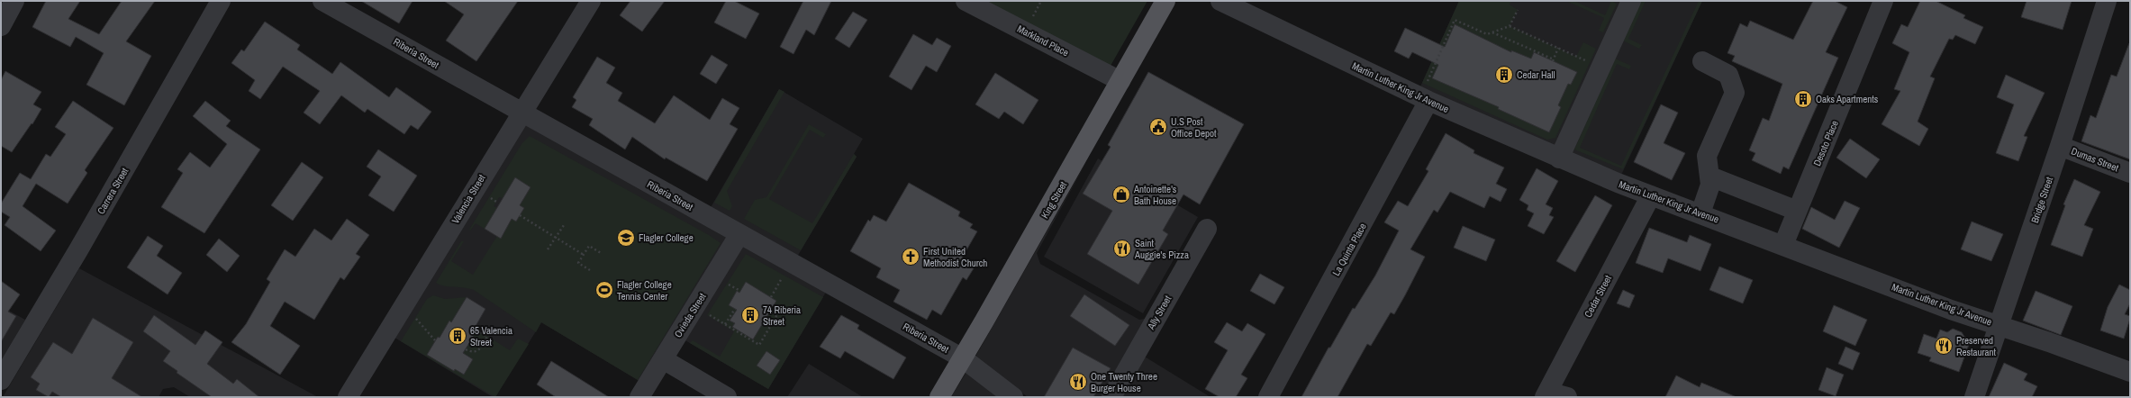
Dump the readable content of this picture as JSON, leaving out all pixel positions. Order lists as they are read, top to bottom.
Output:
{
  "streets": {
    "main road": ["King Street"],
    "street": [
      "Markland Place",
      "Riberia Street",
      "Martin Luther King Jr Avenue",
      "Desoto Place",
      "Dumas Street",
      "Carrera Street",
      "Valencia Street",
      "Bridge Street",
      "La Quinta Place",
      "Cedar Street",
      "Ally Street",
      "Ovieda Street"
    ]
  },
  "crossings": [
    ["Markland Place", "King Street"],
    ["Riberia Street", "Valencia Street"],
    ["Riberia Street", "King Street"],
    ["Riberia Street", "Ovieda Street"],
    ["Martin Luther King Jr Avenue", "Desoto Place"],
    ["Martin Luther King Jr Avenue", "Bridge Street"],
    ["Martin Luther King Jr Avenue", "La Quinta Place"],
    ["Martin Luther King Jr Avenue", "Cedar Street"],
    ["Dumas Street", "Bridge Street"]
  ],
  "places": {
    "building": [
      "Cedar Hall",
      "Oaks Apartments",
      "74 Riberia Street",
      "65 Valencia Street"
    ],
    "public building": ["U.S Post Office Depot"],
    "shop": ["Antoinette's Bath House"],
    "school or university": ["Flagler College"],
    "restaurant": ["Saint Auggie's Pizza", "Preserved Restaurant", "One Twenty Three Burger House"],
    "church": ["First United Methodist Church"],
    "sports": ["Flagler College Tennis Center"]
  }
}
